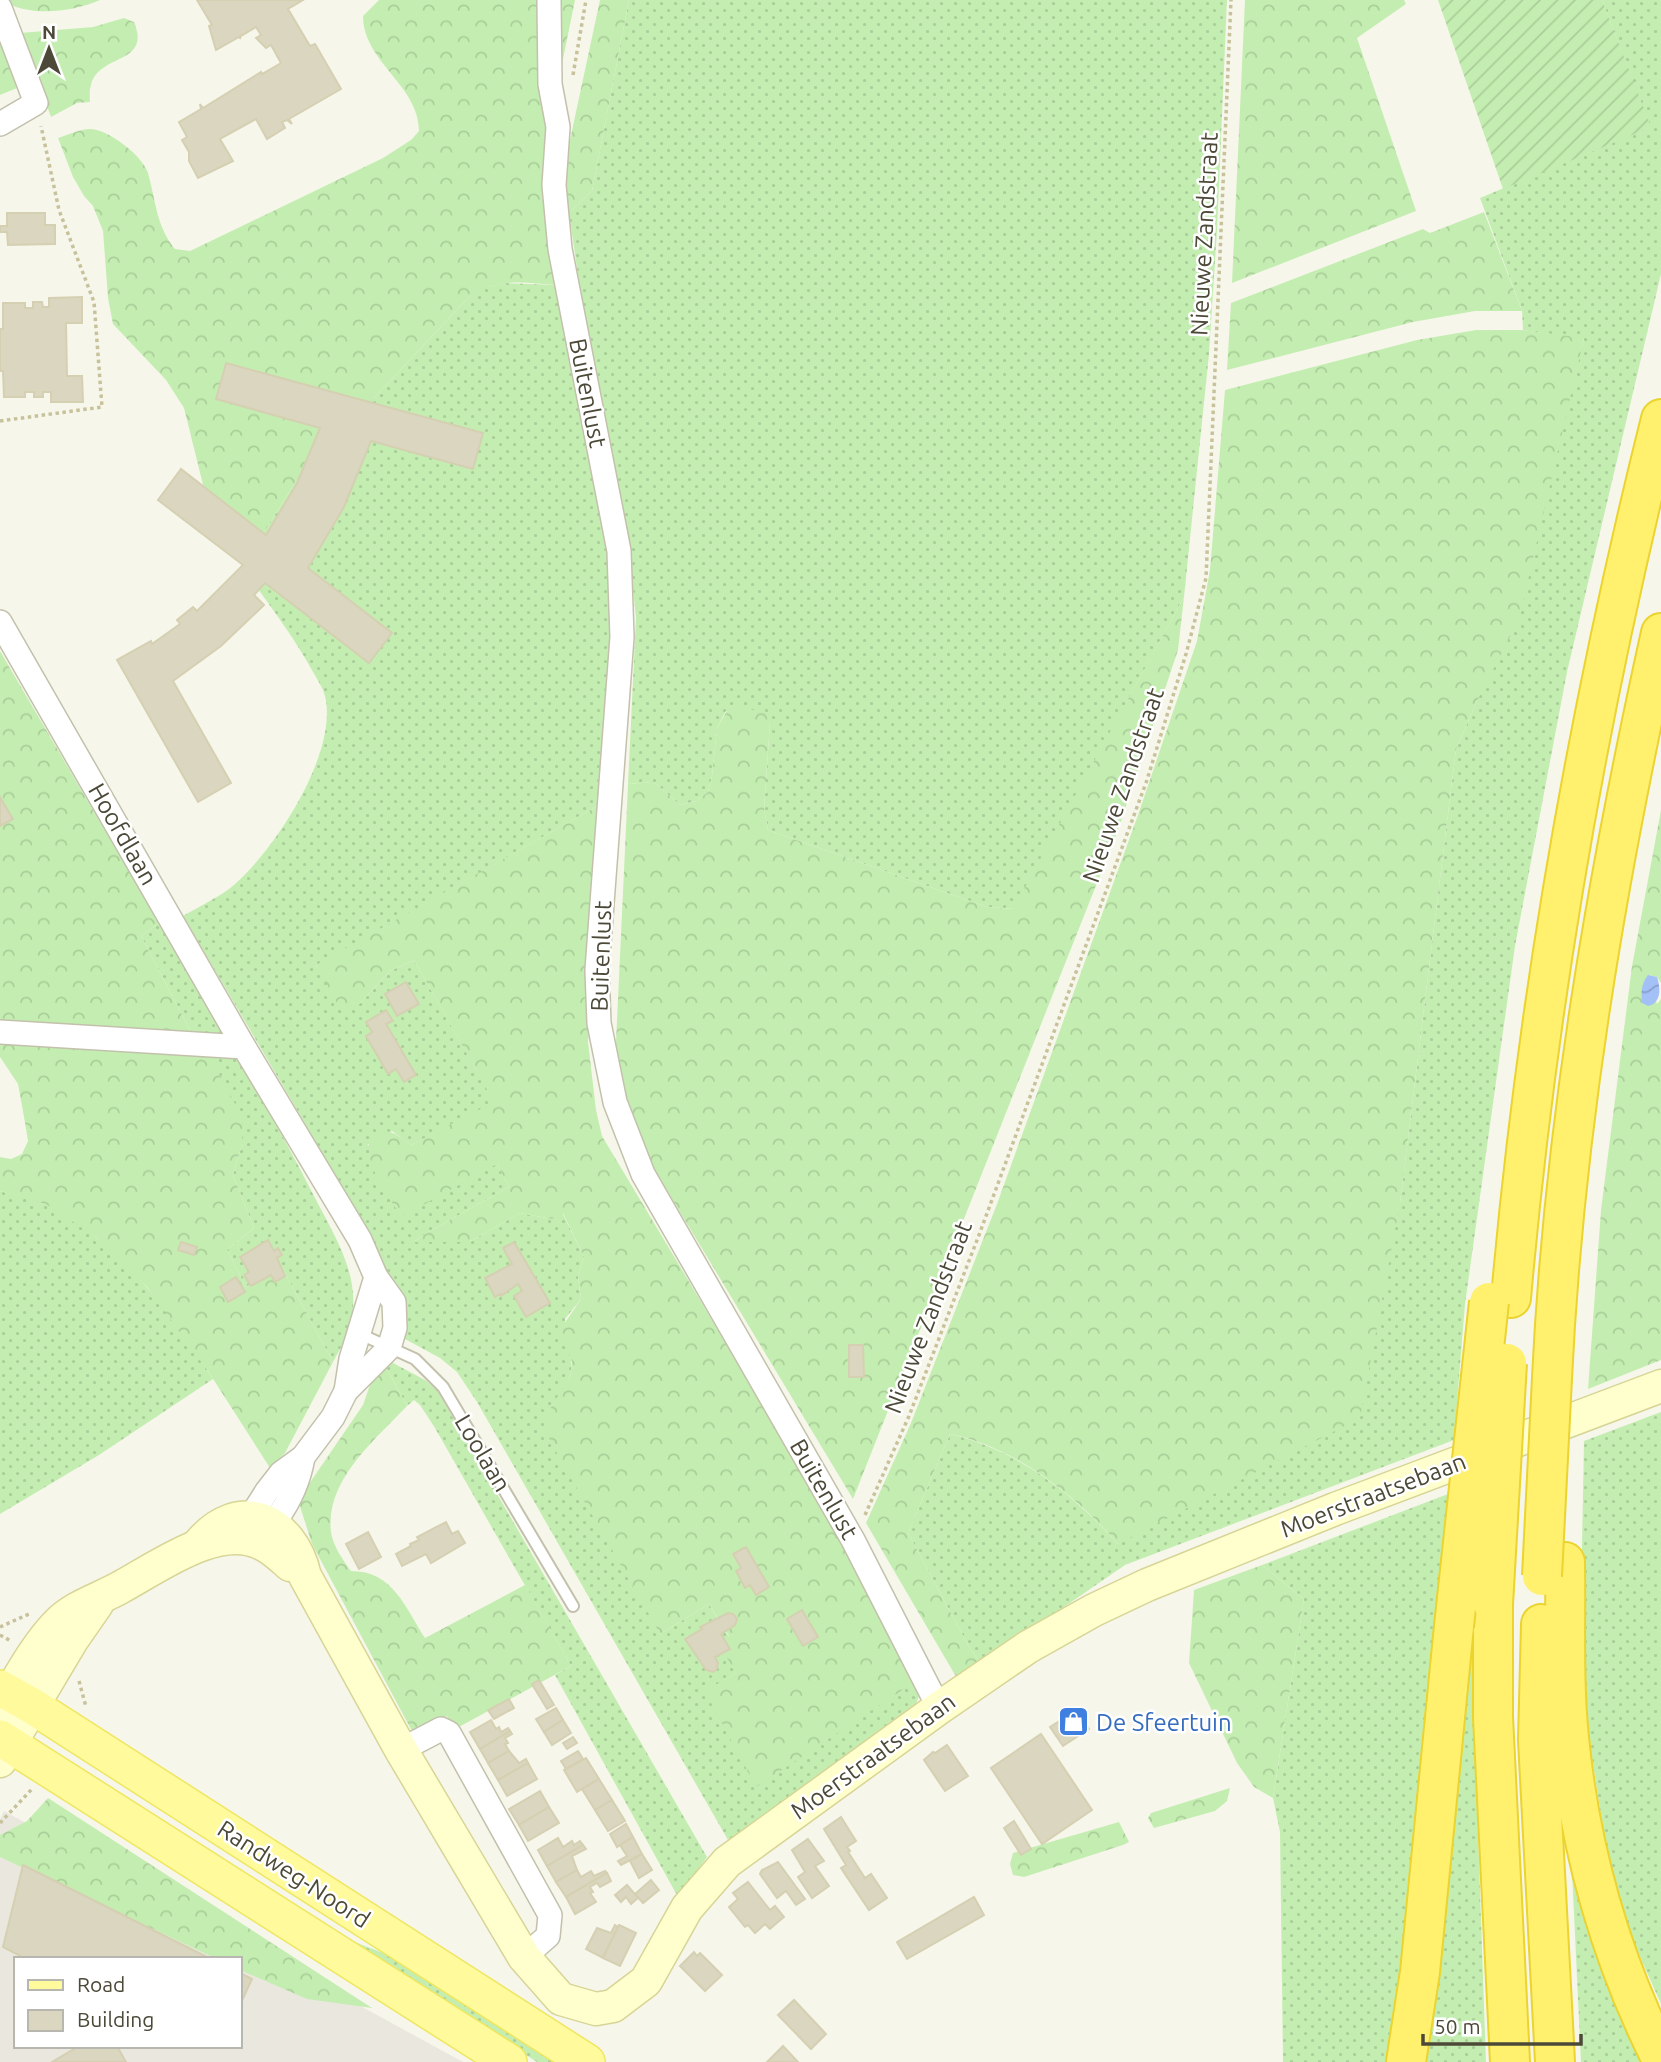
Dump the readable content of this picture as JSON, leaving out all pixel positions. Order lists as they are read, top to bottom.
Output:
{
  "streets": {
    "main road": ["Randweg-Noord"],
    "street": ["Buitenlust", "Hoofdlaan", "Moerstraatsebaan"],
    "lane": ["Loolaan"],
    "path": ["Nieuwe Zandstraat"]
  },
  "crossings": [
    ["Nieuwe Zandstraat", "Buitenlust"],
    ["Buitenlust", "Moerstraatsebaan"],
    ["Hoofdlaan", "Loolaan"]
  ],
  "places": {
    "shop": ["De Sfeertuin"]
  },
  "legend": ["Road", "Building"],
  "scale_bar": "50 m",
  "north": "top"
}
